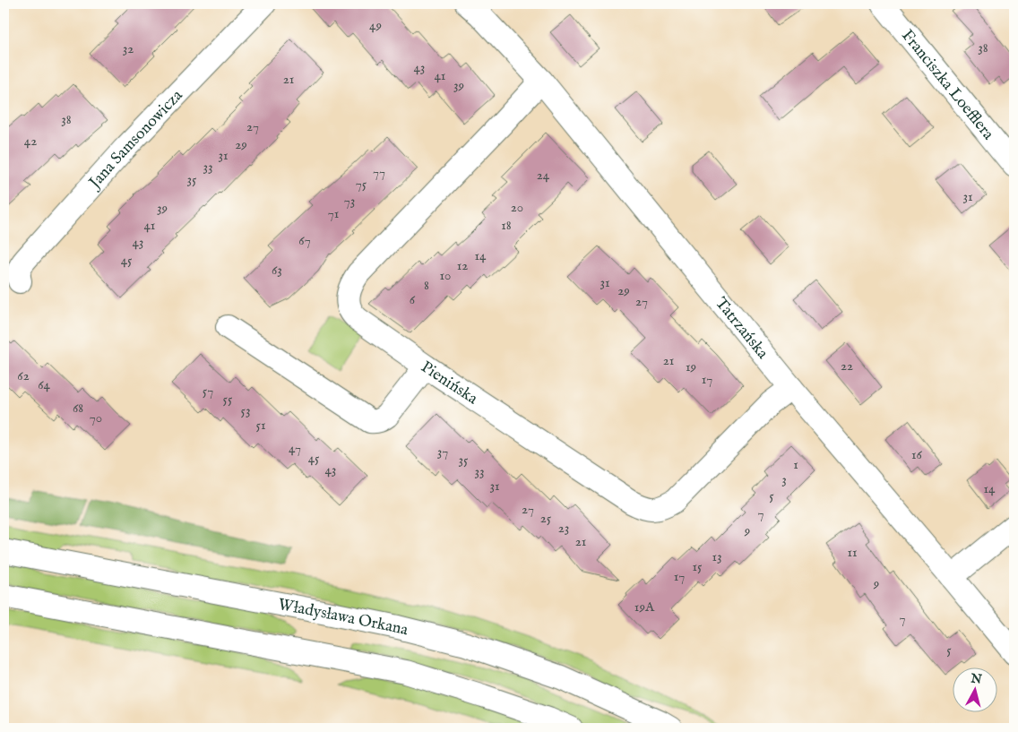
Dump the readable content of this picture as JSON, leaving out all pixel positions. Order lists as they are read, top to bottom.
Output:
{
  "streets": {
    "street": [
      "Franciszka Loefflera",
      "Jana Samsonowicza",
      "Tatrzańska",
      "Pienińska",
      "Władysława Orkana"
    ]
  },
  "crossings": [
    ["Tatrzańska", "Pienińska"]
  ],
  "house_numbers": [
    "49",
    "38",
    "32",
    "43",
    "41",
    "21",
    "39",
    "38",
    "27",
    "42",
    "29",
    "31",
    "33",
    "77",
    "24",
    "35",
    "75",
    "31",
    "73",
    "20",
    "39",
    "71",
    "41",
    "18",
    "67",
    "43",
    "14",
    "45",
    "12",
    "63",
    "10",
    "31",
    "8",
    "29",
    "6",
    "27",
    "21",
    "22",
    "19",
    "62",
    "17",
    "64",
    "57",
    "55",
    "68",
    "53",
    "70",
    "51",
    "47",
    "37",
    "16",
    "45",
    "35",
    "1",
    "43",
    "33",
    "3",
    "31",
    "14",
    "5",
    "27",
    "7",
    "25",
    "23",
    "9",
    "21",
    "11",
    "13",
    "15",
    "17",
    "9",
    "19A",
    "7",
    "5"
  ],
  "north": "top"
}
